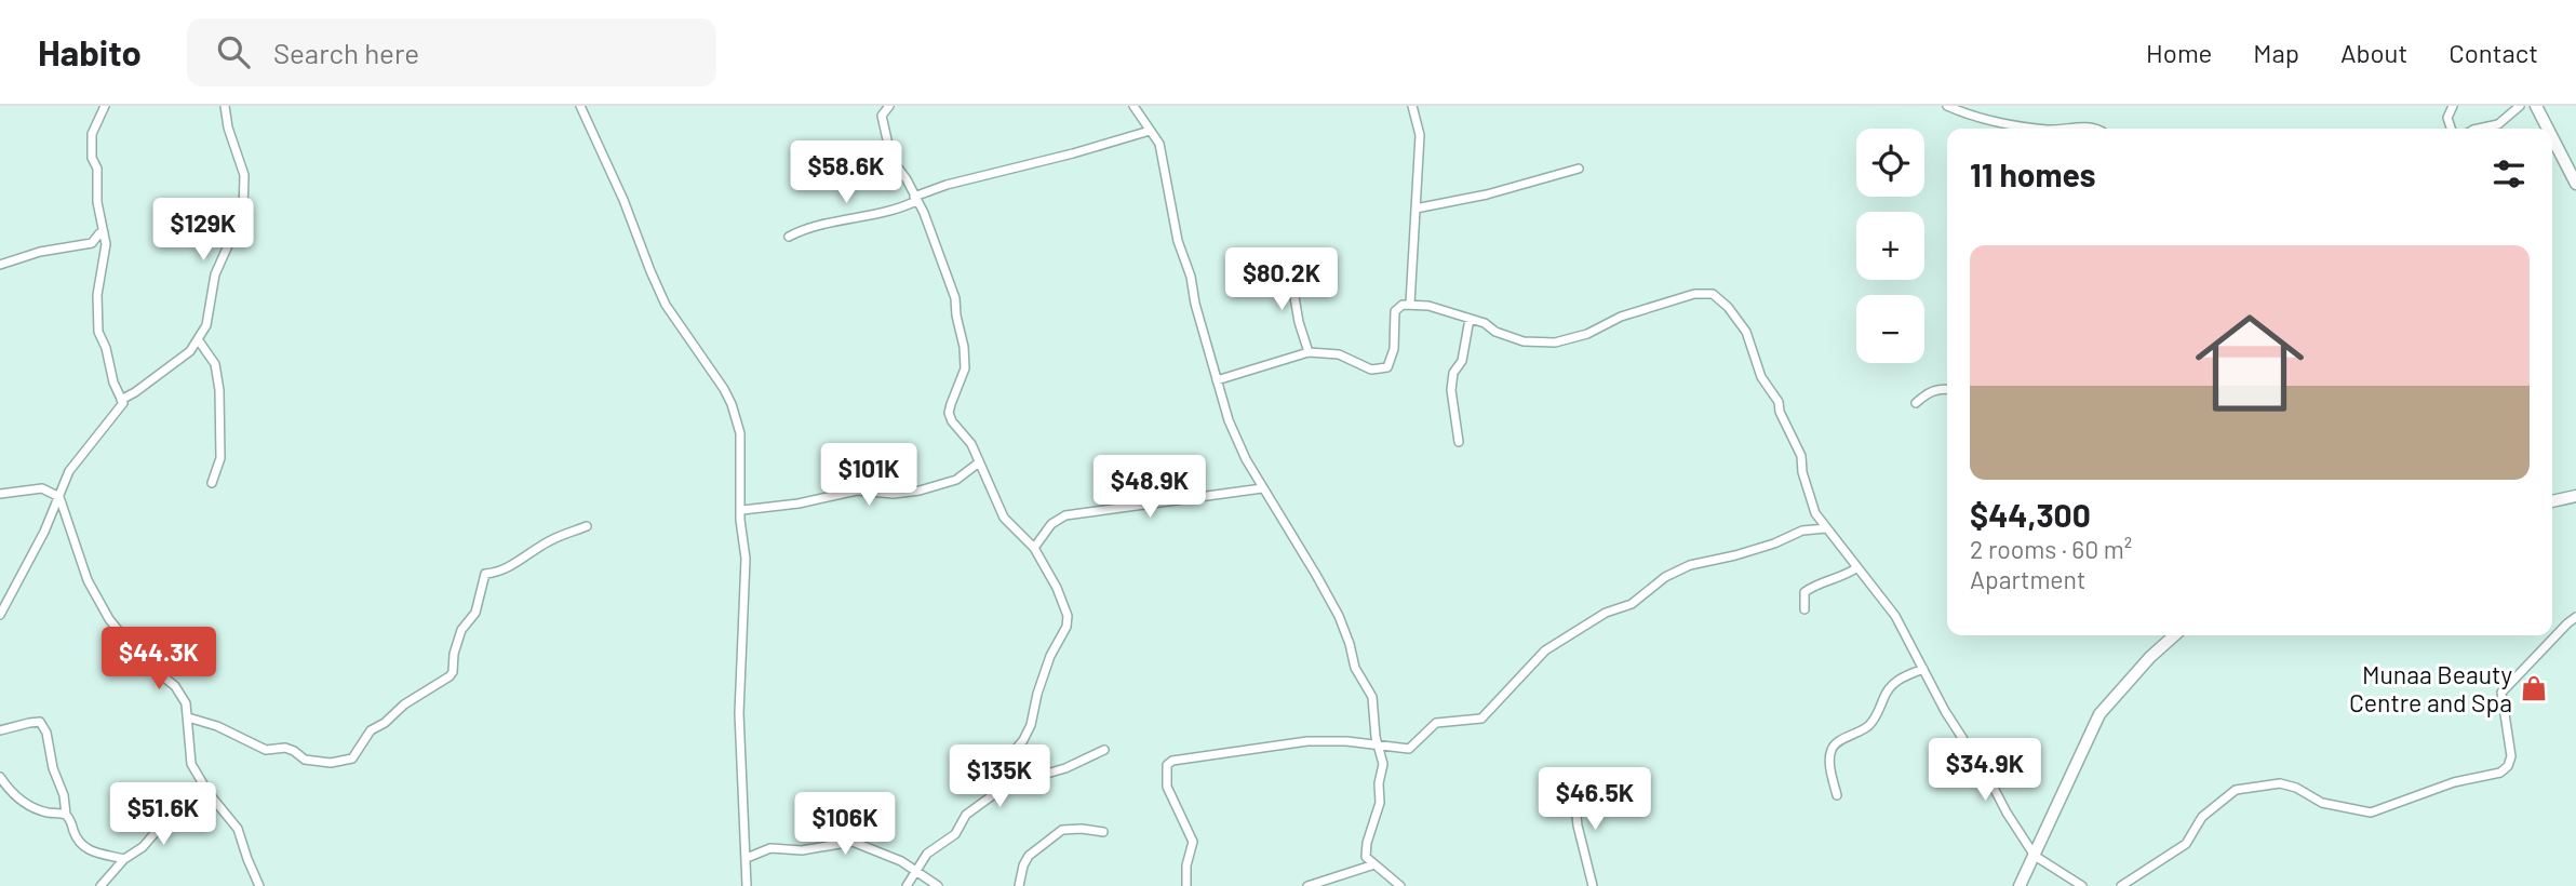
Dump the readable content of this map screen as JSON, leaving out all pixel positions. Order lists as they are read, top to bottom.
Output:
{
  "places": {
    "shop": ["Munaa Beauty Centre and Spa"]
  },
  "page": {
    "header": "Habito",
    "search": "Search here",
    "nav": [
      "Home",
      "Map",
      "About",
      "Contact"
    ],
    "map_buttons": ["+", "−"],
    "heading": "11 homes",
    "price": [
      "$58.6K",
      "$129K",
      "$80.2K",
      "$101K",
      "$48.9K",
      "$44.3K",
      "$34.9K",
      "$135K",
      "$46.5K",
      "$51.6K",
      "$106K"
    ],
    "list": [
      {
        "name": "$44,300",
        "note": "2 rooms · 60 m² · Apartment"
      }
    ]
  }
}
